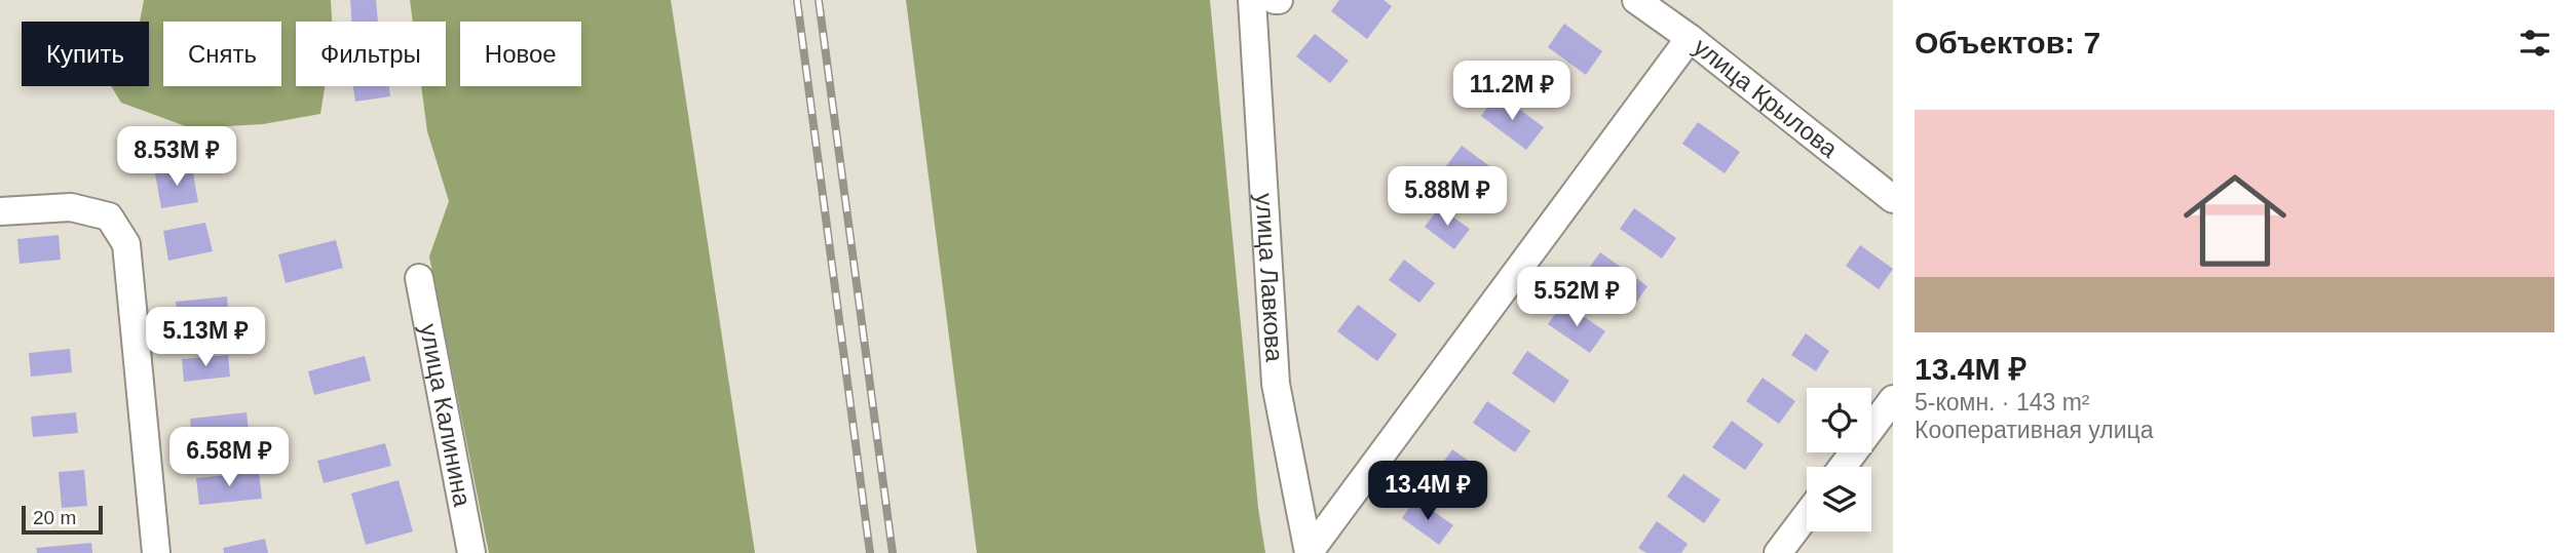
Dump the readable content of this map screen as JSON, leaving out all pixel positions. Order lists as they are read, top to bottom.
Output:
{
  "streets": {
    "street": ["улица Крылова", "улица Лавкова", "улица Калинина"]
  },
  "scale_bar": "20 m",
  "page": {
    "heading": "Объектов: 7",
    "chip": [
      "Купить",
      "Снять",
      "Фильтры",
      "Новое"
    ],
    "price": [
      "11.2M ₽",
      "8.53M ₽",
      "5.88M ₽",
      "5.52M ₽",
      "5.13M ₽",
      "6.58M ₽",
      "13.4M ₽"
    ],
    "list": [
      {
        "name": "13.4M ₽",
        "note": "5-комн. · 143 m² · Кооперативная улица"
      }
    ],
    "scale": "20 m"
  }
}
